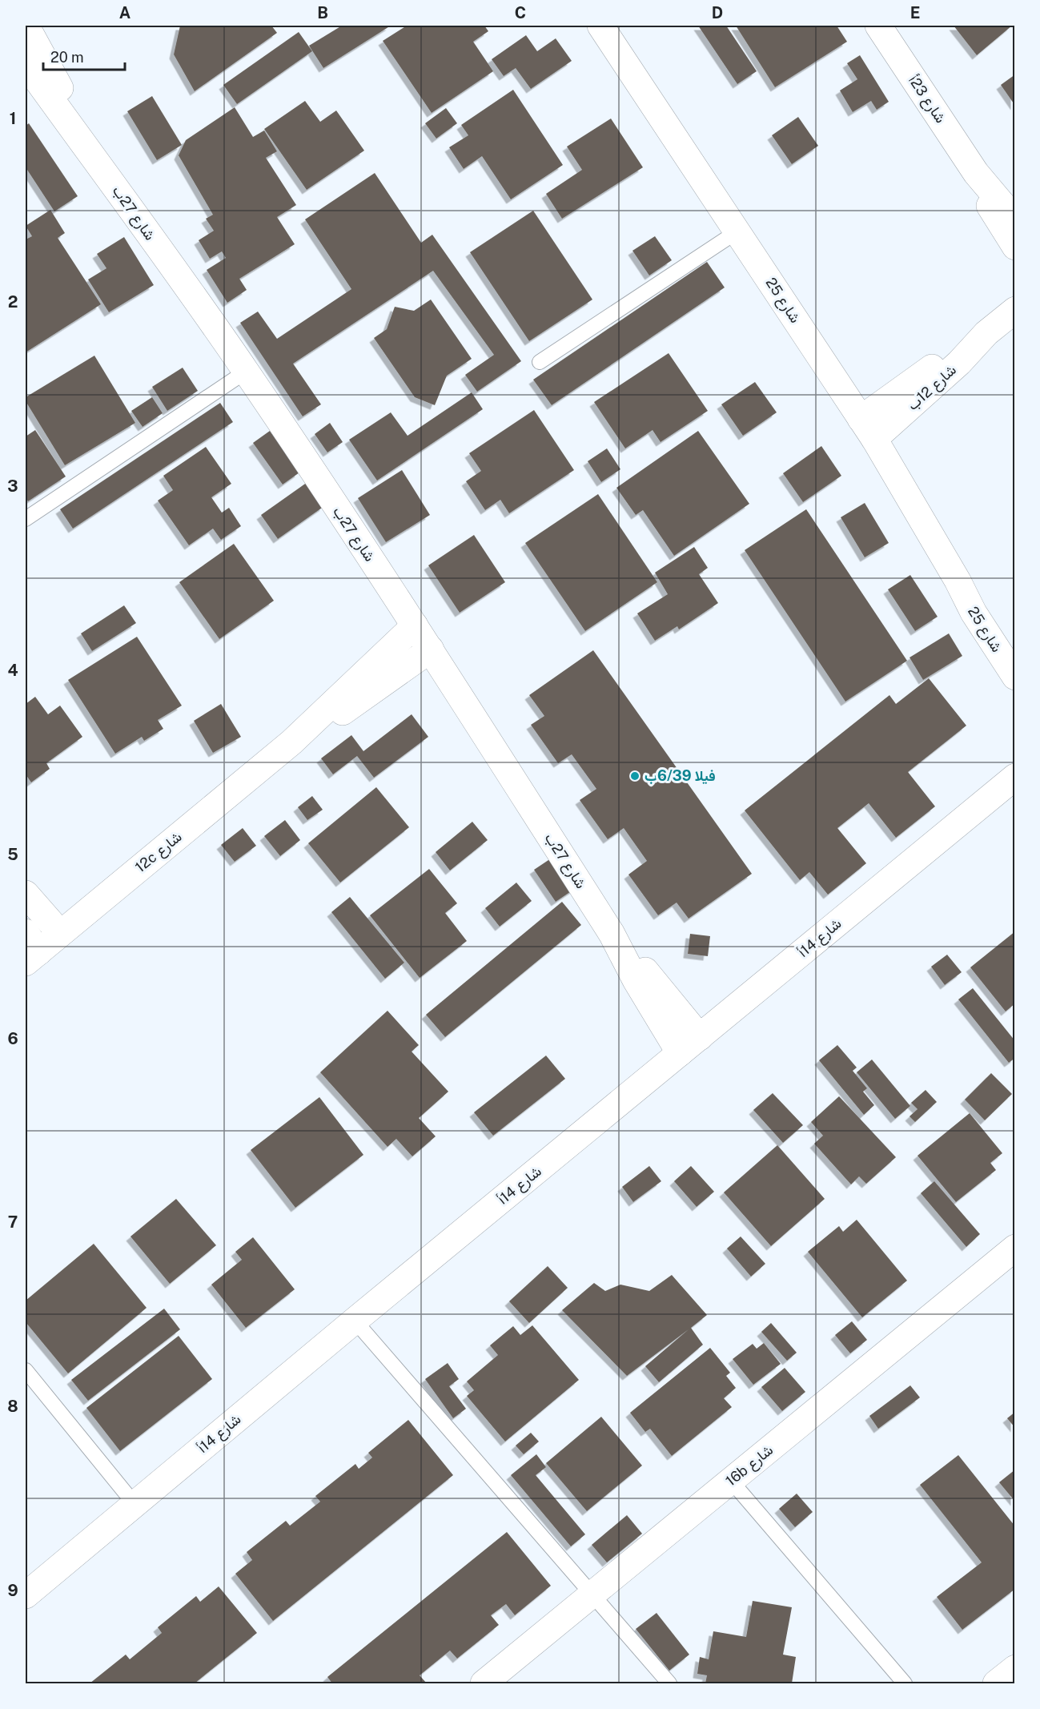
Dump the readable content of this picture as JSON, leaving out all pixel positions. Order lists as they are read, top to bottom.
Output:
{
  "streets": {
    "street": [
      "شارع 23أ",
      "شارع 27ب",
      "شارع 25",
      "شارع 12ب",
      "12c شارع",
      "شارع 14أ",
      "16b شارع"
    ]
  },
  "crossings": [
    ["شارع 27ب", "12c شارع"],
    ["شارع 27ب", "شارع 14أ"],
    ["شارع 25", "شارع 12ب"]
  ],
  "places": ["فيلا 6/39ب"],
  "scale_bar": "20 m",
  "grid": {
    "columns": [
      "A",
      "B",
      "C",
      "D",
      "E"
    ],
    "rows": [
      "1",
      "2",
      "3",
      "4",
      "5",
      "6",
      "7",
      "8",
      "9"
    ]
  }
}
